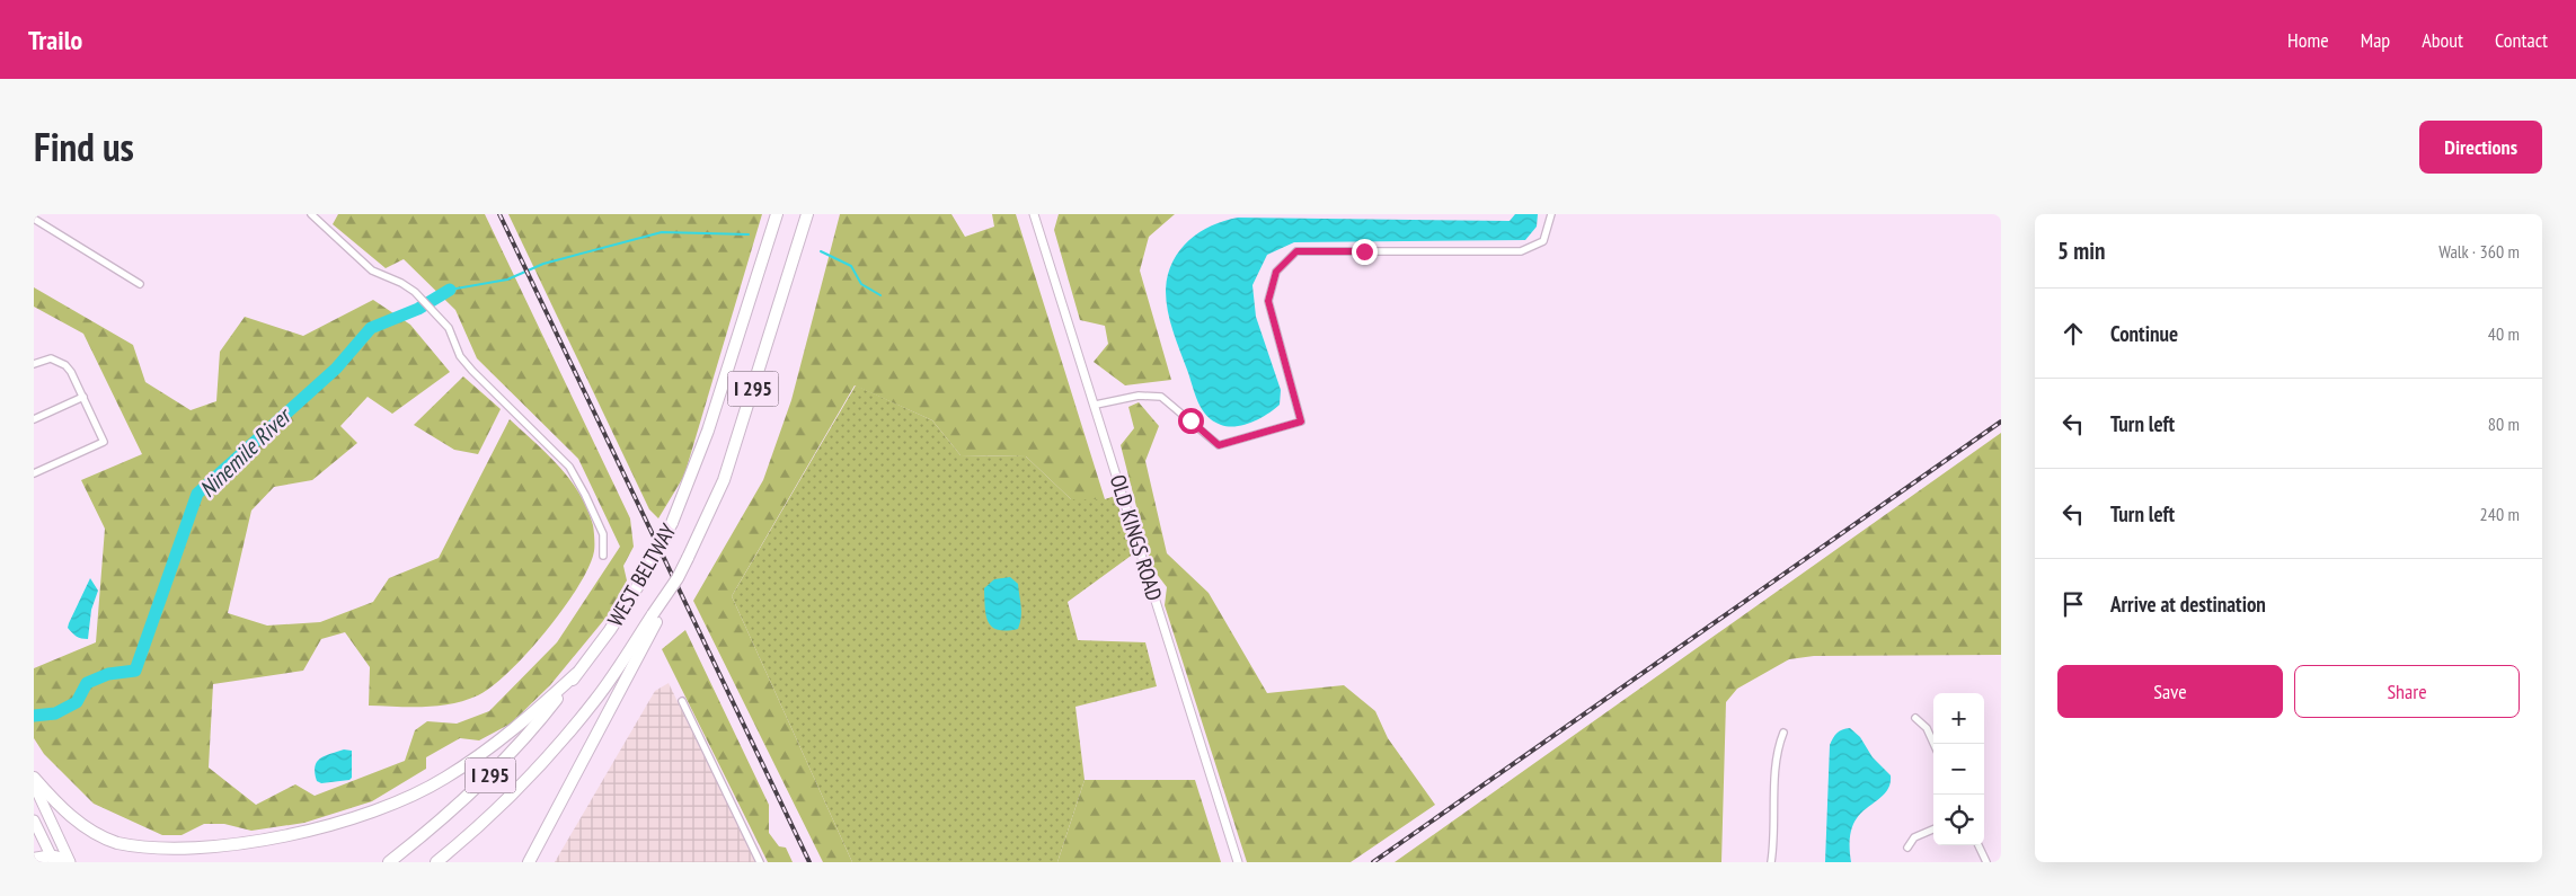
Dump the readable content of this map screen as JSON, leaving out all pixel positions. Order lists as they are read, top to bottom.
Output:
{
  "streets": {
    "highway": ["I 295", "WEST BELTWAY"],
    "street": ["OLD KINGS ROAD"]
  },
  "water": ["Ninemile River"],
  "page": {
    "header": "Trailo",
    "nav": [
      "Home",
      "Map",
      "About",
      "Contact"
    ],
    "title": "Find us",
    "buttons": [
      "Directions",
      ["Save", "Share"]
    ],
    "heading": ["5 min", "Walk · 360 m"],
    "list": [
      ["Continue", "40 m"],
      ["Turn left", "80 m"],
      ["Turn left", "240 m"],
      "Arrive at destination"
    ],
    "map_buttons": ["+", "−"]
  }
}
